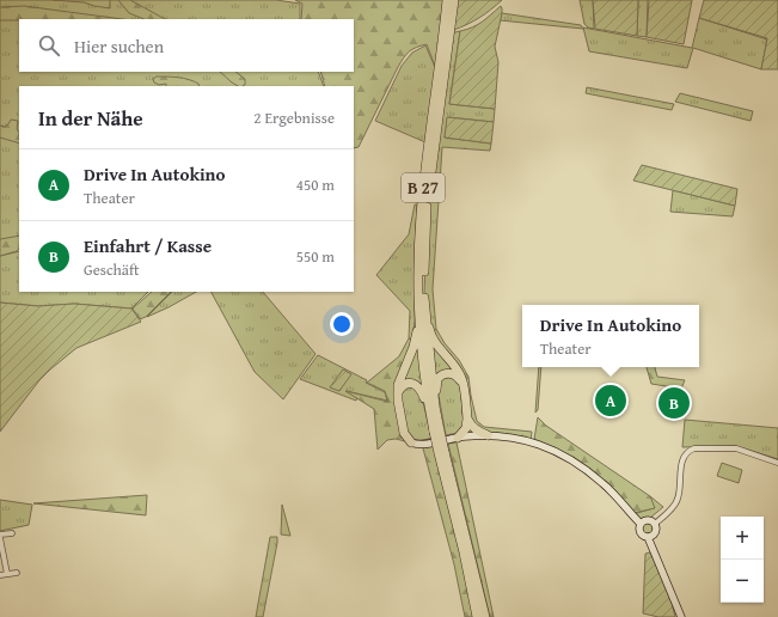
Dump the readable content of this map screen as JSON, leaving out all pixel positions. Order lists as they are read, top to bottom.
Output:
{
  "streets": {
    "highway": ["B 27"]
  },
  "page": {
    "search": "Hier suchen",
    "heading": ["In der Nähe", "2 Ergebnisse"],
    "list": [
      {
        "mark": "A",
        "name": "Drive In Autokino",
        "note": "Theater",
        "value": "450 m"
      },
      {
        "mark": "B",
        "name": "Einfahrt / Kasse",
        "note": "Geschäft",
        "value": "550 m"
      }
    ],
    "popup": ["Drive In Autokino", "Theater"],
    "pins": ["A", "B"],
    "map_buttons": ["+", "−"]
  }
}
